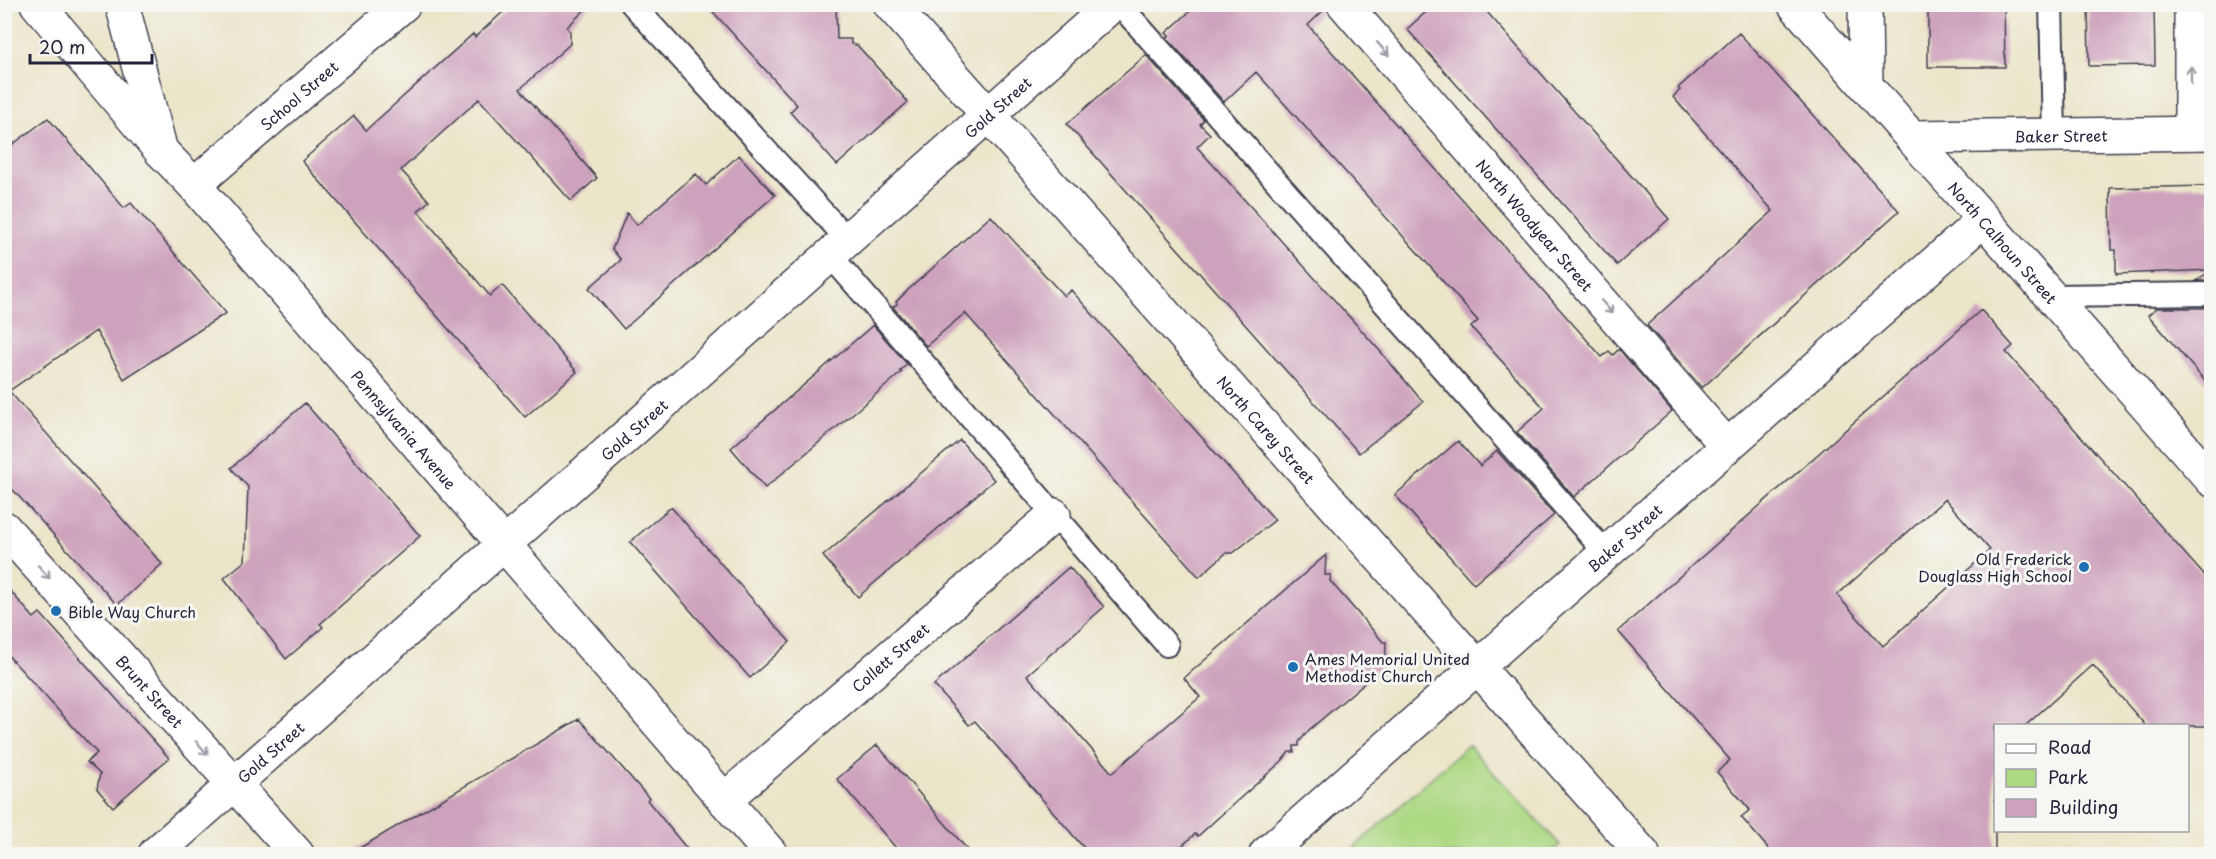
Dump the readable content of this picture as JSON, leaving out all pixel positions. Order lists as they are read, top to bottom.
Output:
{
  "streets": {
    "street": [
      "School Street",
      "Gold Street",
      "Baker Street",
      "North Woodyear Street",
      "North Calhoun Street",
      "Pennsylvania Avenue",
      "North Carey Street",
      "Collett Street",
      "Brunt Street"
    ]
  },
  "crossings": [
    ["School Street", "Pennsylvania Avenue"],
    ["Gold Street", "Pennsylvania Avenue"],
    ["Gold Street", "North Carey Street"],
    ["Gold Street", "Brunt Street"],
    ["Baker Street", "North Woodyear Street"],
    ["Baker Street", "North Calhoun Street"],
    ["Baker Street", "North Carey Street"],
    ["Pennsylvania Avenue", "Collett Street"]
  ],
  "one_way": ["North Woodyear Street", "Brunt Street"],
  "places": ["Old Frederick Douglass High School", "Bible Way Church", "Ames Memorial United Methodist Church"],
  "legend": ["Road", "Park", "Building"],
  "scale_bar": "20 m"
}
